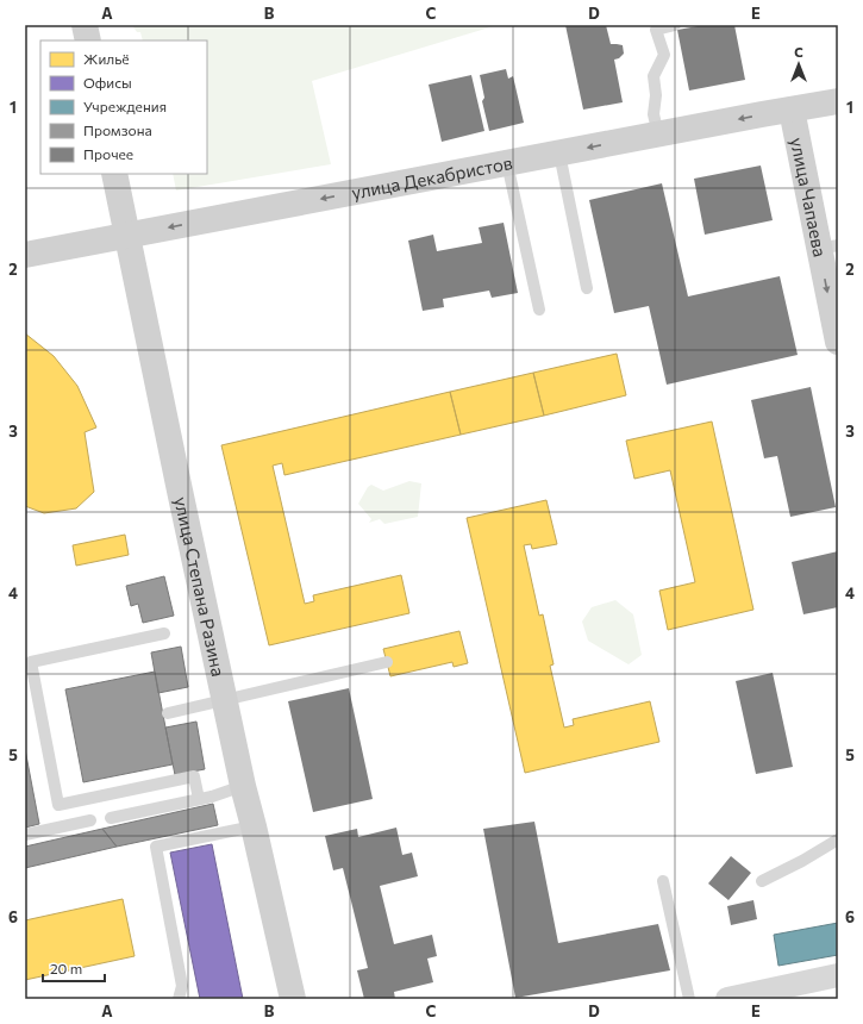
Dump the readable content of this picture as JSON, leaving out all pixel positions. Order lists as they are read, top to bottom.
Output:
{
  "streets": {
    "street": ["улица Декабристов", "улица Чапаева", "улица Степана Разина"]
  },
  "crossings": [
    ["улица Декабристов", "улица Чапаева"],
    ["улица Декабристов", "улица Степана Разина"]
  ],
  "one_way": ["улица Декабристов", "улица Чапаева"],
  "legend": [
    "Жильё",
    "Офисы",
    "Учреждения",
    "Промзона",
    "Прочее"
  ],
  "scale_bar": "20 m",
  "north": "top",
  "grid": {
    "columns": [
      "A",
      "B",
      "C",
      "D",
      "E"
    ],
    "rows": [
      "1",
      "2",
      "3",
      "4",
      "5",
      "6"
    ]
  }
}
